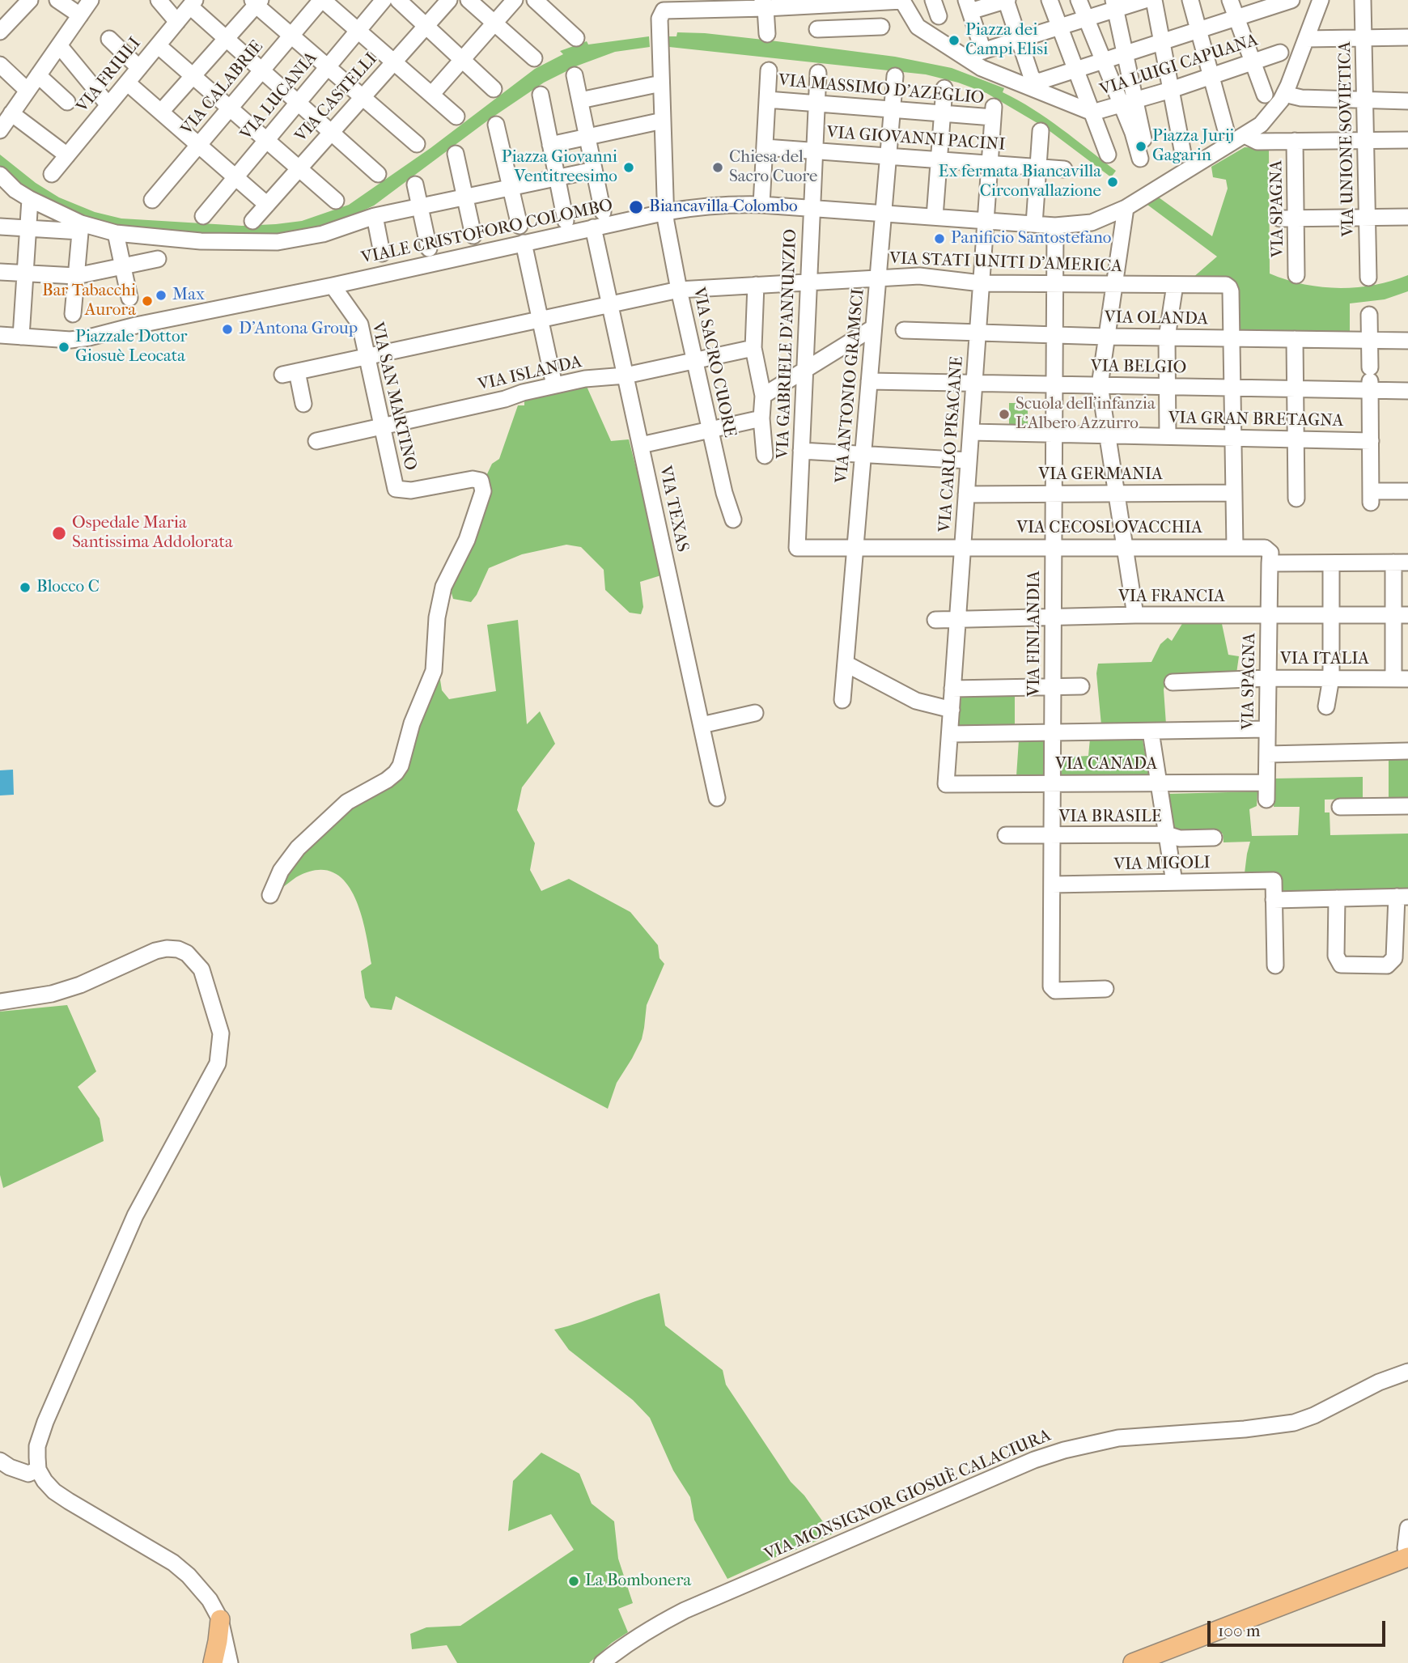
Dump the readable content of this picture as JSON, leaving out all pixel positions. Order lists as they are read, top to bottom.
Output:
{
  "streets": {
    "street": [
      "VIA LUIGI CAPUANA",
      "VIA FRIULI",
      "VIA CALABRIE",
      "VIA MASSIMO D'AZEGLIO",
      "VIA LUCANIA",
      "VIA CASTELLI",
      "VIA GIOVANNI PACINI",
      "VIA UNIONE SOVIETICA",
      "VIA SPAGNA",
      "VIALE CRISTOFORO COLOMBO",
      "VIA STATI UNITI D'AMERICA",
      "VIA OLANDA",
      "VIA GABRIELE D'ANNUNZIO",
      "VIA SACRO CUORE",
      "VIA BELGIO",
      "VIA ISLANDA",
      "VIA ANTONIO GRAMSCI",
      "VIA SAN MARTINO",
      "VIA GRAN BRETAGNA",
      "VIA CARLO PISACANE",
      "VIA GERMANIA",
      "VIA TEXAS",
      "VIA CECOSLOVACCHIA",
      "VIA FRANCIA",
      "VIA FINLANDIA",
      "VIA ITALIA",
      "VIA CANADA",
      "VIA BRASILE",
      "VIA MIGOLI",
      "VIA MONSIGNOR GIOSUÈ CALACIURA"
    ]
  },
  "crossings": [
    ["VIA MASSIMO D'AZEGLIO", "VIA GABRIELE D'ANNUNZIO"],
    ["VIA MASSIMO D'AZEGLIO", "VIA ANTONIO GRAMSCI"],
    ["VIA MASSIMO D'AZEGLIO", "VIA CARLO PISACANE"],
    ["VIA GIOVANNI PACINI", "VIA GABRIELE D'ANNUNZIO"],
    ["VIA GIOVANNI PACINI", "VIA ANTONIO GRAMSCI"],
    ["VIA GIOVANNI PACINI", "VIA CARLO PISACANE"],
    ["VIA SPAGNA", "VIA CECOSLOVACCHIA"],
    ["VIA SPAGNA", "VIA FRANCIA"],
    ["VIA SPAGNA", "VIA ITALIA"],
    ["VIA SPAGNA", "VIA CANADA"],
    ["VIALE CRISTOFORO COLOMBO", "VIA GABRIELE D'ANNUNZIO"],
    ["VIALE CRISTOFORO COLOMBO", "VIA SACRO CUORE"],
    ["VIALE CRISTOFORO COLOMBO", "VIA ANTONIO GRAMSCI"],
    ["VIALE CRISTOFORO COLOMBO", "VIA SAN MARTINO"],
    ["VIALE CRISTOFORO COLOMBO", "VIA CARLO PISACANE"],
    ["VIALE CRISTOFORO COLOMBO", "VIA TEXAS"],
    ["VIALE CRISTOFORO COLOMBO", "VIA FINLANDIA"],
    ["VIA STATI UNITI D'AMERICA", "VIA OLANDA"],
    ["VIA STATI UNITI D'AMERICA", "VIA GABRIELE D'ANNUNZIO"],
    ["VIA STATI UNITI D'AMERICA", "VIA SACRO CUORE"],
    ["VIA STATI UNITI D'AMERICA", "VIA ANTONIO GRAMSCI"],
    ["VIA STATI UNITI D'AMERICA", "VIA SAN MARTINO"],
    ["VIA STATI UNITI D'AMERICA", "VIA CARLO PISACANE"],
    ["VIA STATI UNITI D'AMERICA", "VIA TEXAS"],
    ["VIA STATI UNITI D'AMERICA", "VIA FINLANDIA"],
    ["VIA OLANDA", "VIA CARLO PISACANE"],
    ["VIA OLANDA", "VIA FINLANDIA"],
    ["VIA GABRIELE D'ANNUNZIO", "VIA CECOSLOVACCHIA"],
    ["VIA SACRO CUORE", "VIA ISLANDA"],
    ["VIA BELGIO", "VIA ANTONIO GRAMSCI"],
    ["VIA BELGIO", "VIA CARLO PISACANE"],
    ["VIA BELGIO", "VIA FINLANDIA"],
    ["VIA ISLANDA", "VIA SAN MARTINO"],
    ["VIA ISLANDA", "VIA TEXAS"],
    ["VIA ANTONIO GRAMSCI", "VIA CECOSLOVACCHIA"],
    ["VIA GRAN BRETAGNA", "VIA CARLO PISACANE"],
    ["VIA GRAN BRETAGNA", "VIA FINLANDIA"],
    ["VIA CARLO PISACANE", "VIA GERMANIA"],
    ["VIA CARLO PISACANE", "VIA CECOSLOVACCHIA"],
    ["VIA CARLO PISACANE", "VIA FRANCIA"],
    ["VIA CARLO PISACANE", "VIA CANADA"],
    ["VIA GERMANIA", "VIA FINLANDIA"],
    ["VIA CECOSLOVACCHIA", "VIA FINLANDIA"],
    ["VIA FRANCIA", "VIA FINLANDIA"],
    ["VIA FINLANDIA", "VIA CANADA"],
    ["VIA FINLANDIA", "VIA BRASILE"],
    ["VIA FINLANDIA", "VIA MIGOLI"]
  ],
  "places": [
    "Piazza dei Campi Elisi",
    "Piazza Jurij Gagarin",
    "Piazza Giovanni Ventitreesimo",
    "Chiesa del Sacro Cuore",
    "Ex fermata Biancavilla Circonvallazione",
    "Biancavilla-Colombo",
    "Panificio Santostefano",
    "Max",
    "Bar Tabacchi Aurora",
    "D'Antona Group",
    "Piazzale Dottor Giosuè Leocata",
    "Scuola dell'infanzia L'Albero Azzurro",
    "Ospedale Maria Santissima Addolorata",
    "Blocco C",
    "La Bombonera"
  ],
  "scale_bar": "100 m"
}
